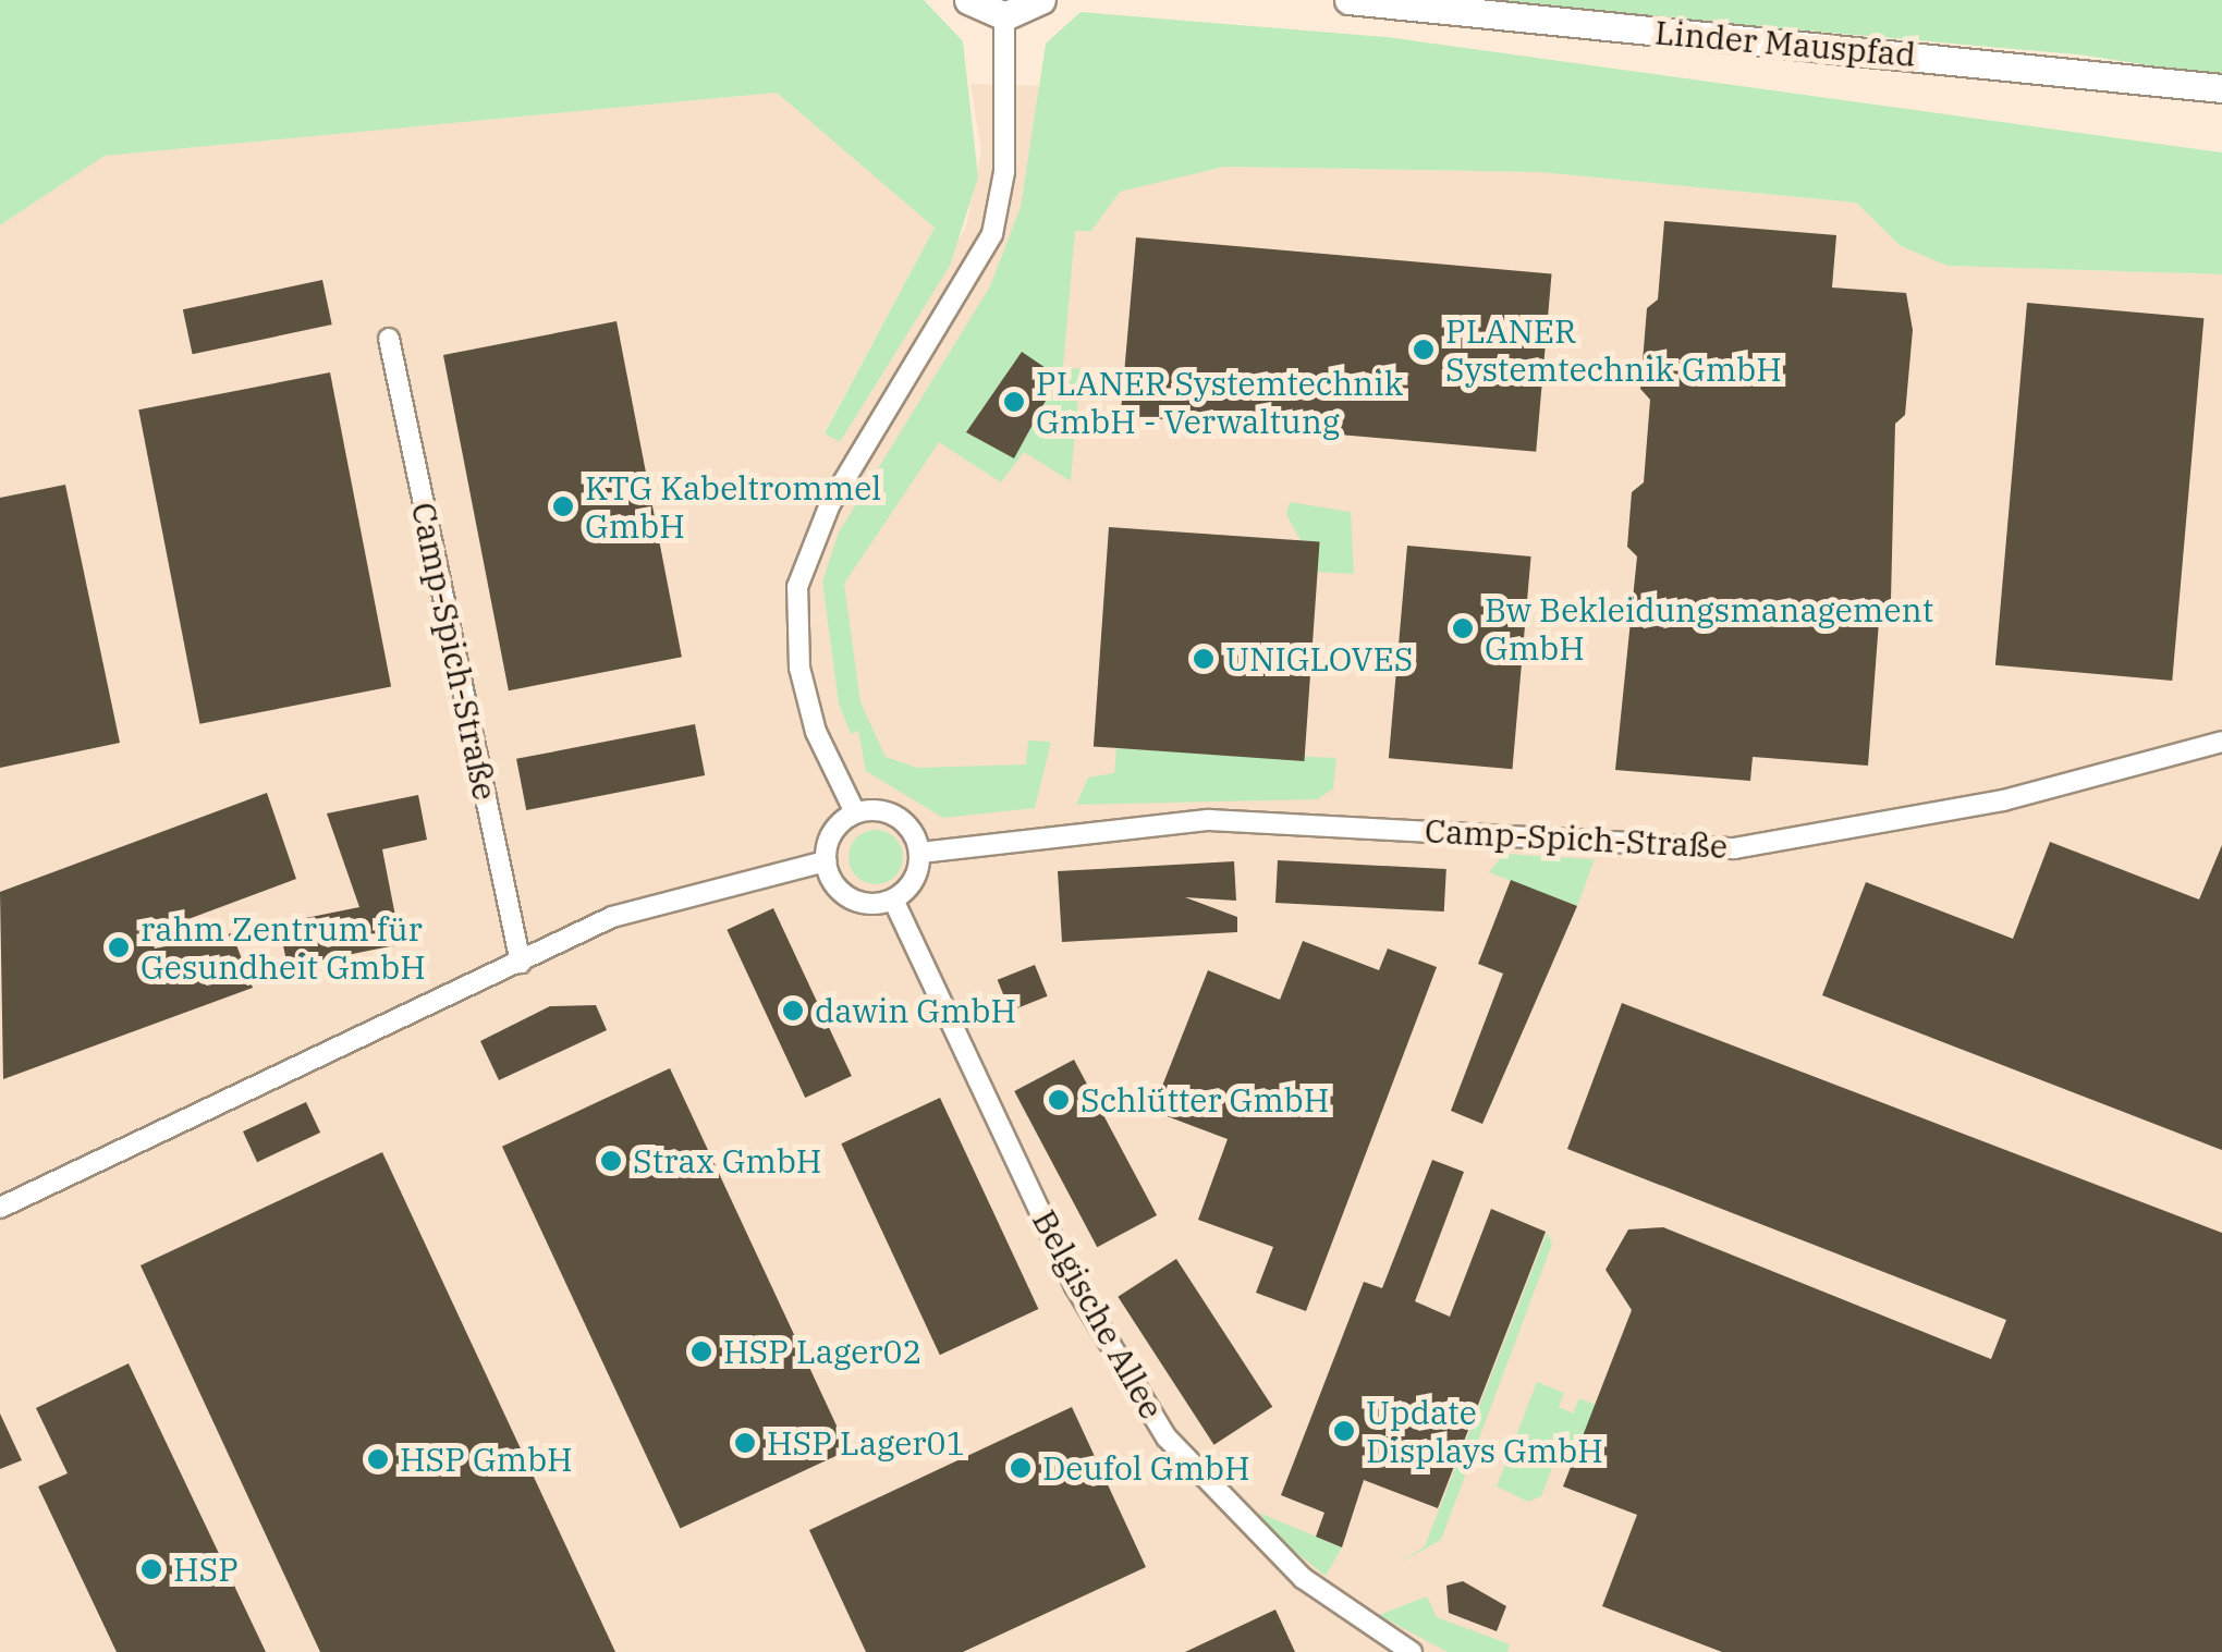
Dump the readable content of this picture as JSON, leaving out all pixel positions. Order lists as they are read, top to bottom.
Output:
{
  "streets": {
    "street": ["Linder Mauspfad", "Camp-Spich-Straße", "Belgische Allee"]
  },
  "crossings": [
    ["Camp-Spich-Straße", "Belgische Allee"]
  ],
  "places": [
    "PLANER Systemtechnik GmbH",
    "PLANER Systemtechnik GmbH - Verwaltung",
    "KTG Kabeltrommel GmbH",
    "Bw Bekleidungsmanagement GmbH",
    "UNIGLOVES",
    "rahm Zentrum für Gesundheit GmbH",
    "dawin GmbH",
    "Schlütter GmbH",
    "Strax GmbH",
    "HSP Lager02",
    "Update Displays GmbH",
    "HSP Lager01",
    "HSP GmbH",
    "Deufol GmbH",
    "HSP"
  ]
}
